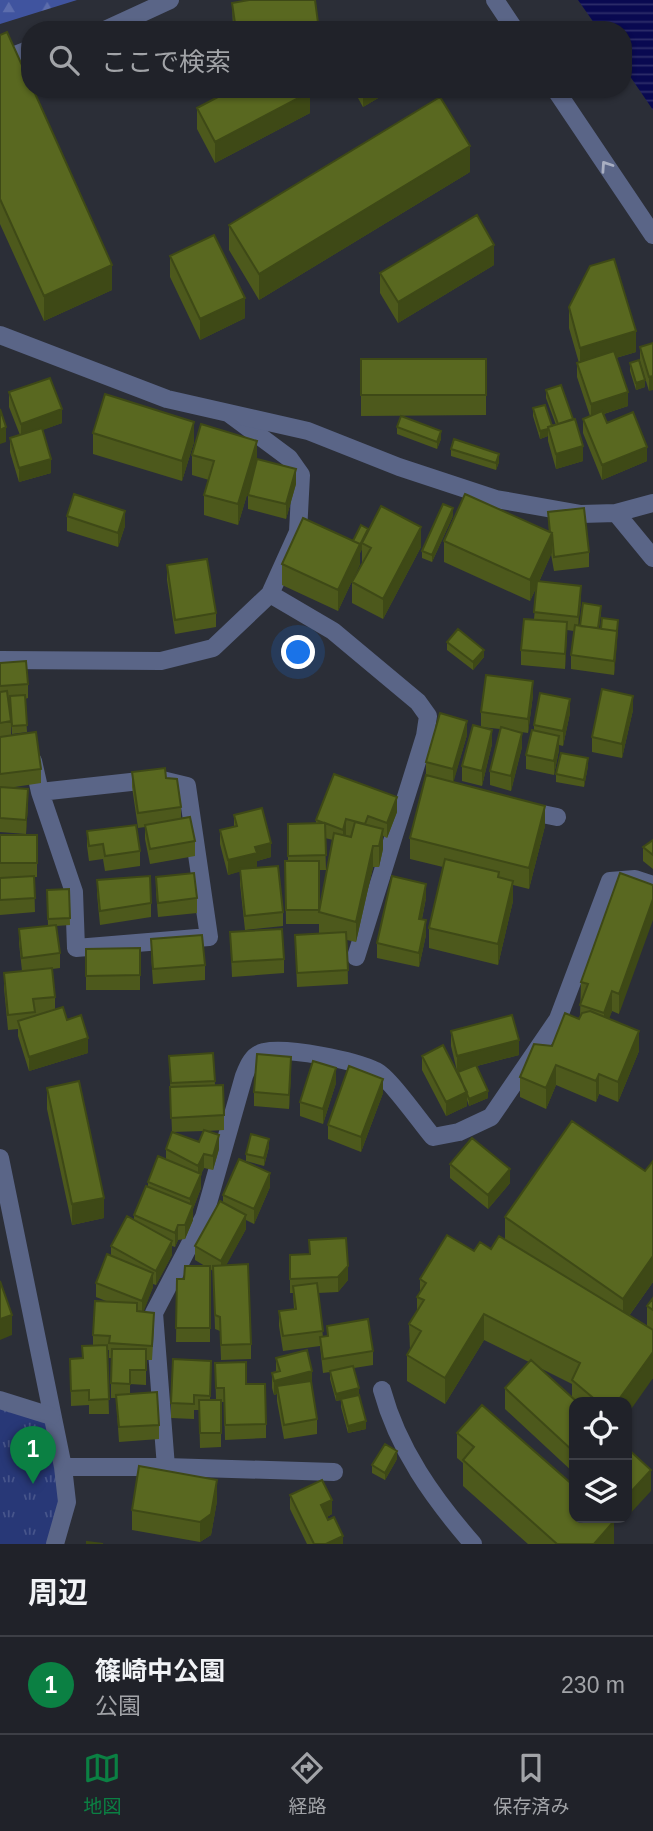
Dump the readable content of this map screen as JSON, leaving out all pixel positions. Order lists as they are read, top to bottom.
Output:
{
  "page": {
    "search": "ここで検索",
    "pins": "1",
    "heading": "周辺",
    "list": [
      {
        "mark": "1",
        "name": "篠崎中公園",
        "note": "公園",
        "value": "230 m"
      }
    ],
    "nav": ["地図", "経路", "保存済み"]
  }
}
